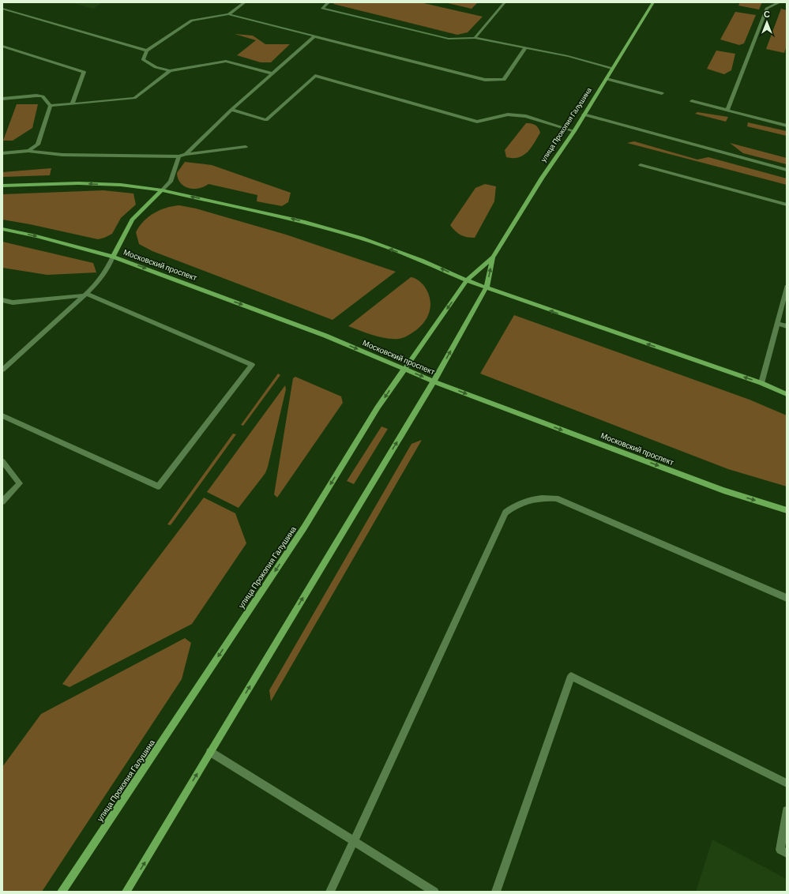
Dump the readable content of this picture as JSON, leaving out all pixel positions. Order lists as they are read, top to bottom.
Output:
{
  "streets": {
    "main road": ["улица Прокопия Галушина", "Московский проспект"]
  },
  "crossings": [
    ["улица Прокопия Галушина", "Московский проспект"]
  ],
  "one_way": ["Московский проспект"],
  "north": "top"
}
